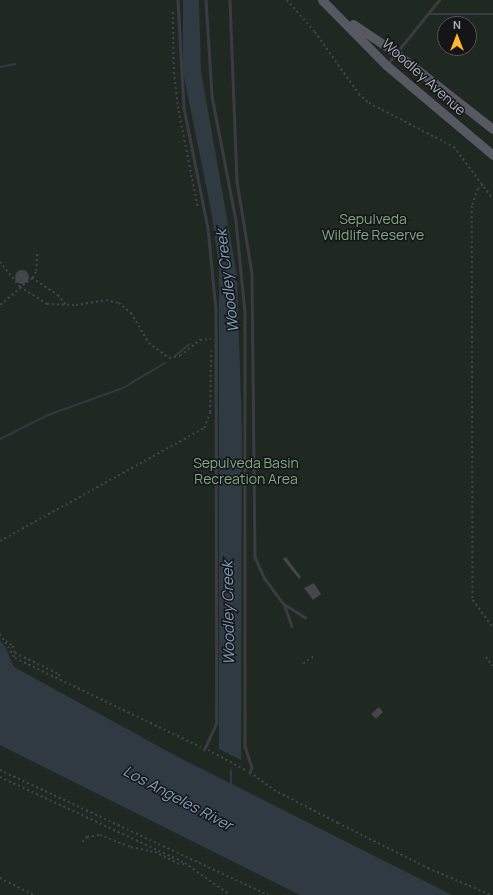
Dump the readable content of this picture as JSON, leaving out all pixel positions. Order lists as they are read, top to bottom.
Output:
{
  "streets": {
    "main road": ["Woodley Avenue"]
  },
  "water": ["Woodley Creek", "Los Angeles River"],
  "parks": ["Sepulveda Wildlife Reserve", "Sepulveda Basin Recreation Area"],
  "north": "top"
}
